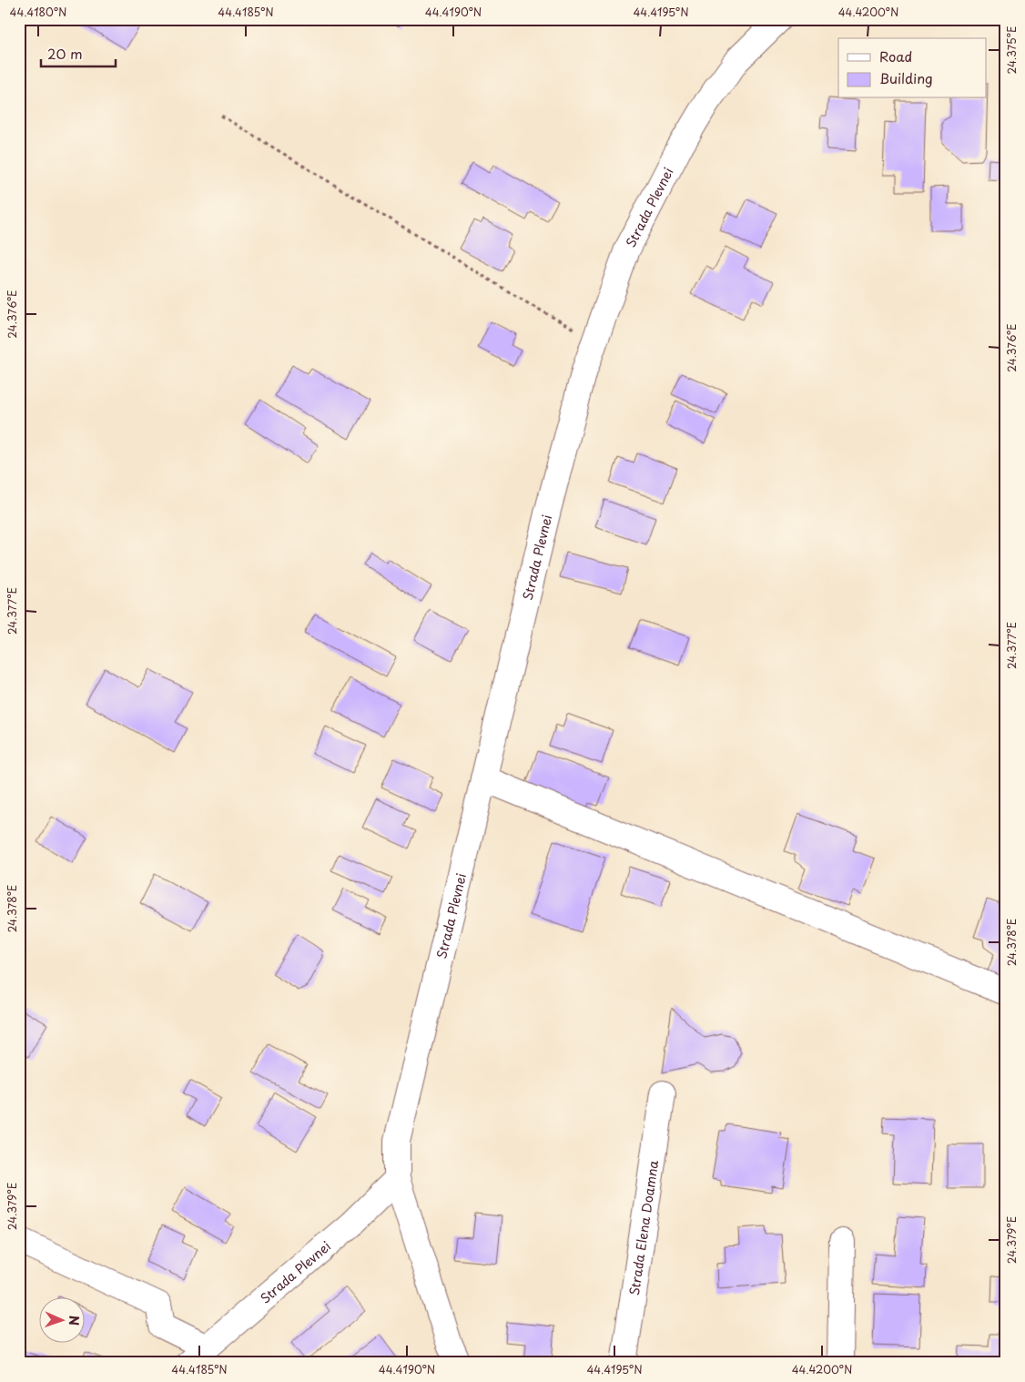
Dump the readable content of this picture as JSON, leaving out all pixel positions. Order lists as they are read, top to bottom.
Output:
{
  "streets": {
    "street": ["Strada Plevnei", "Strada Elena Doamna"]
  },
  "legend": ["Road", "Building"],
  "scale_bar": "20 m",
  "north": "right",
  "coordinates": [
    "44.4180°N",
    "44.4185°N",
    "44.4190°N",
    "44.4195°N",
    "44.4200°N",
    "24.375°E",
    "24.376°E",
    "24.377°E",
    "24.378°E",
    "24.379°E"
  ]
}
